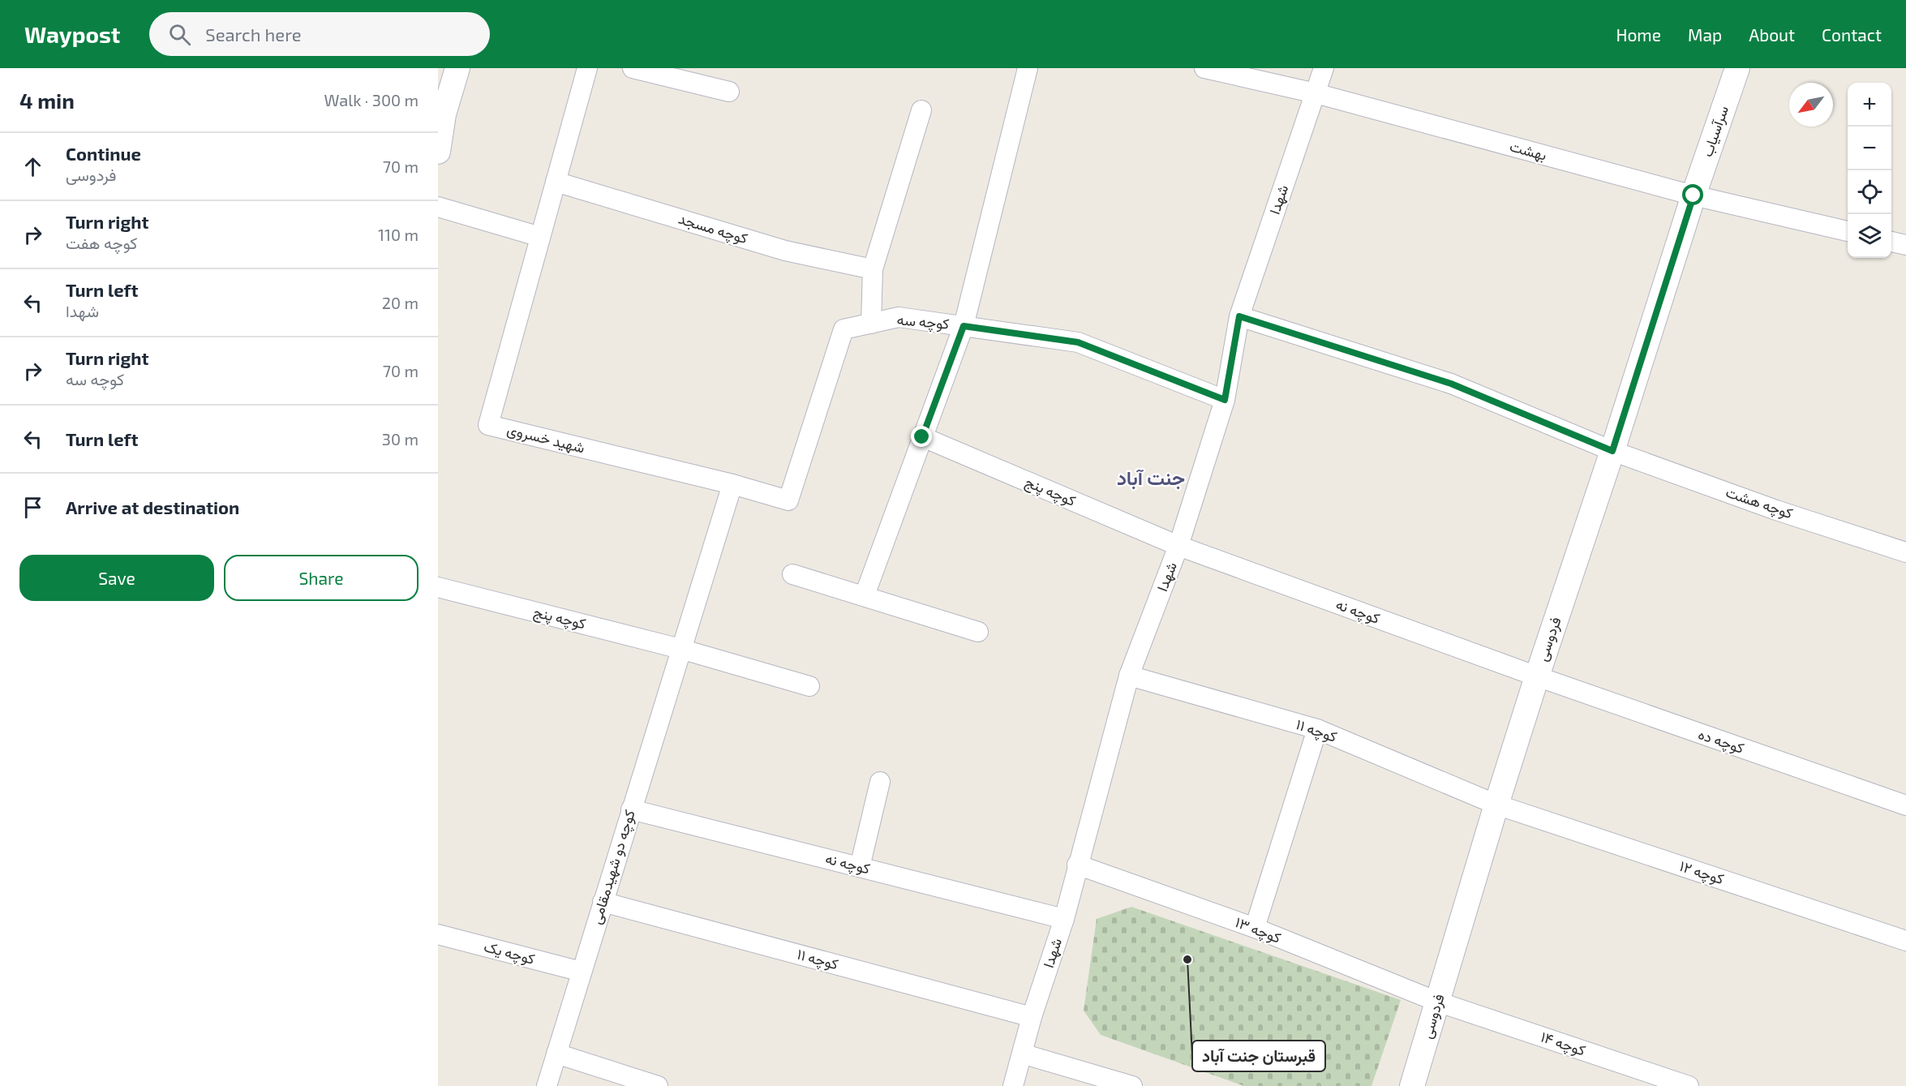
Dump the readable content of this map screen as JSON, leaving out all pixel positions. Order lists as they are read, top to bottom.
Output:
{
  "streets": {
    "street": [
      "سرآسیاب",
      "بهشت",
      "شهدا",
      "کوچه مسجد",
      "کوچه سه",
      "شهید خسروی",
      "کوچه پنج",
      "کوچه هشت",
      "کوچه نه",
      "فردوسی",
      "کوچه ۱۱",
      "کوچه ده",
      "کوچه دو شهیدمقامی",
      "کوچه ۱۲",
      "کوچه ۱۳",
      "کوچه یک",
      "کوچه ۱۴"
    ]
  },
  "crossings": [
    ["سرآسیاب", "بهشت"],
    ["سرآسیاب", "فردوسی"],
    ["بهشت", "شهدا"],
    ["بهشت", "فردوسی"],
    ["شهدا", "کوچه سه"],
    ["شهدا", "کوچه پنج"],
    ["شهدا", "کوچه هشت"],
    ["شهدا", "کوچه نه"],
    ["شهدا", "کوچه ۱۱"],
    ["شهدا", "کوچه ۱۳"],
    ["کوچه مسجد", "شهید خسروی"],
    ["کوچه سه", "شهید خسروی"],
    ["شهید خسروی", "کوچه دو شهیدمقامی"],
    ["کوچه پنج", "کوچه نه"],
    ["کوچه پنج", "کوچه دو شهیدمقامی"],
    ["کوچه هشت", "فردوسی"],
    ["کوچه نه", "فردوسی"],
    ["کوچه نه", "کوچه ده"],
    ["کوچه نه", "کوچه دو شهیدمقامی"],
    ["فردوسی", "کوچه ۱۱"],
    ["فردوسی", "کوچه ده"],
    ["فردوسی", "کوچه ۱۲"],
    ["فردوسی", "کوچه ۱۳"],
    ["فردوسی", "کوچه ۱۴"],
    ["کوچه ۱۱", "کوچه دو شهیدمقامی"],
    ["کوچه ۱۱", "کوچه ۱۲"],
    ["کوچه دو شهیدمقامی", "کوچه یک"],
    ["کوچه ۱۳", "کوچه ۱۴"]
  ],
  "districts": ["جنت آباد"],
  "places": ["قبرستان جنت آباد"],
  "north": "bottom left",
  "page": {
    "header": "Waypost",
    "search": "Search here",
    "nav": [
      "Home",
      "Map",
      "About",
      "Contact"
    ],
    "heading": ["4 min", "Walk · 300 m"],
    "map_buttons": ["+", "−"],
    "list": [
      ["Continue", "فردوسی", "70 m"],
      ["Turn right", "کوچه هفت", "110 m"],
      ["Turn left", "شهدا", "20 m"],
      ["Turn right", "کوچه سه", "70 m"],
      ["Turn left", "30 m"],
      "Arrive at destination"
    ],
    "buttons": ["Save", "Share"]
  }
}
